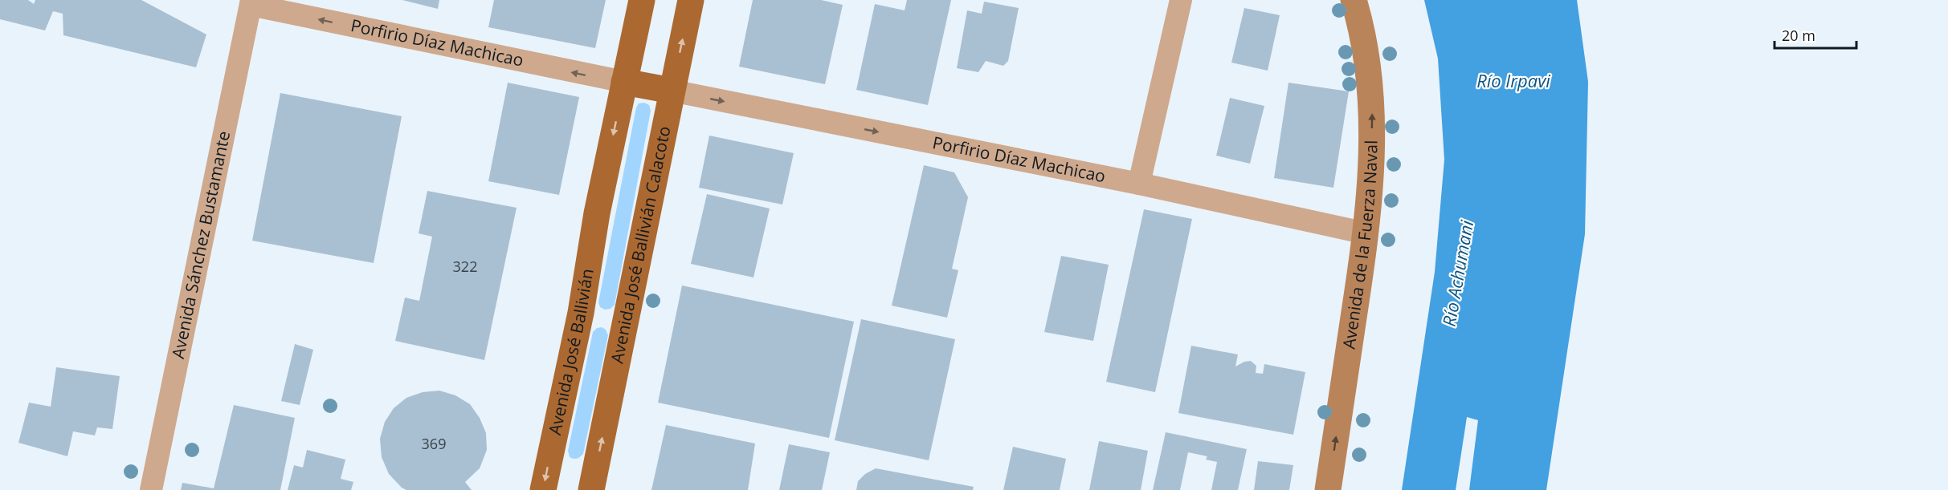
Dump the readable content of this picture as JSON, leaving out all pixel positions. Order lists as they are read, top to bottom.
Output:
{
  "streets": {
    "main road": ["Avenida José Ballivián Calacoto", "Avenida de la Fuerza Naval", "Avenida José Ballivián"],
    "street": ["Porfirio Díaz Machicao", "Avenida Sánchez Bustamante"]
  },
  "crossings": [
    ["Porfirio Díaz Machicao", "Avenida José Ballivián Calacoto"],
    ["Porfirio Díaz Machicao", "Avenida de la Fuerza Naval"],
    ["Porfirio Díaz Machicao", "Avenida Sánchez Bustamante"],
    ["Porfirio Díaz Machicao", "Avenida José Ballivián"]
  ],
  "one_way": ["Avenida José Ballivián Calacoto", "Avenida de la Fuerza Naval", "Avenida José Ballivián"],
  "water": ["Río Irpavi", "Río Achumani"],
  "house_numbers": ["322", "369"],
  "scale_bar": "20 m"
}
